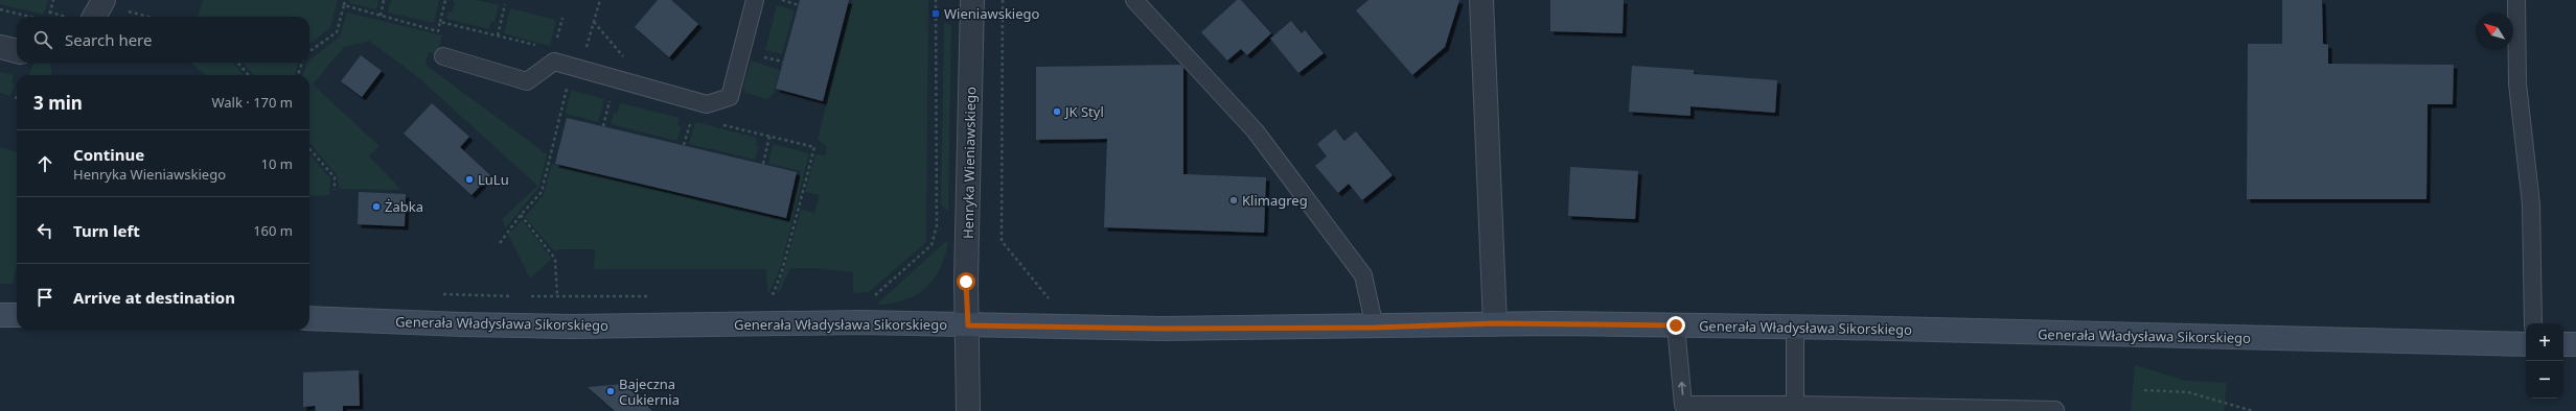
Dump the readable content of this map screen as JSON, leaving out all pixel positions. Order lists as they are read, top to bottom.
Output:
{
  "streets": {
    "street": ["Henryka Wieniawskiego", "Generała Władysława Sikorskiego"]
  },
  "crossings": [
    ["Henryka Wieniawskiego", "Generała Władysława Sikorskiego"]
  ],
  "places": {
    "transit": ["Wieniawskiego"],
    "other": [
      "JK Styl",
      "LuLu",
      "Klimagreg",
      "Żabka",
      "Bajeczna Cukiernia"
    ]
  },
  "north": "top left",
  "page": {
    "search": "Search here",
    "heading": ["3 min", "Walk · 170 m"],
    "list": [
      ["Continue", "Henryka Wieniawskiego", "10 m"],
      ["Turn left", "160 m"],
      "Arrive at destination"
    ],
    "map_buttons": ["+", "−"]
  }
}
